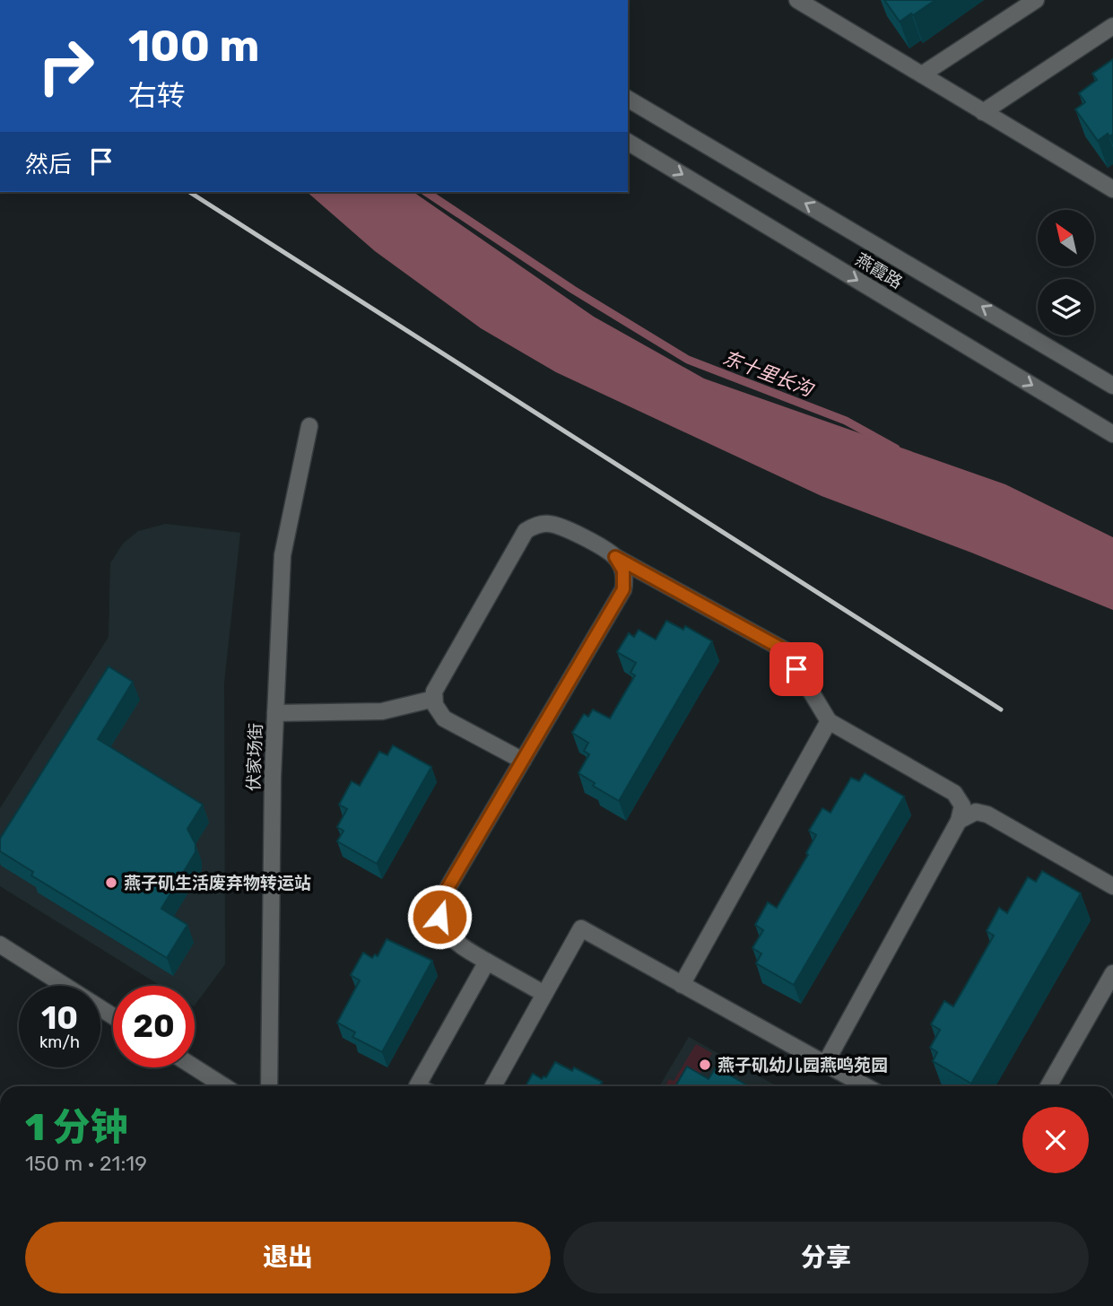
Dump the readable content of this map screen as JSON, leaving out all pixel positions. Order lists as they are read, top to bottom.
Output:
{
  "streets": {
    "street": ["燕霞路", "伏家场街"]
  },
  "water": ["东十里长沟"],
  "places": ["燕子矶生活废弃物转运站", "燕子矶幼儿园燕鸣苑园"],
  "north": "top left",
  "page": {
    "turn": ["100 m", "右转"],
    "then": "然后",
    "speed": "10 km/h",
    "limit": "20",
    "heading": ["1 分钟", "150 m · 21:19"],
    "buttons": ["退出", "分享"]
  }
}
